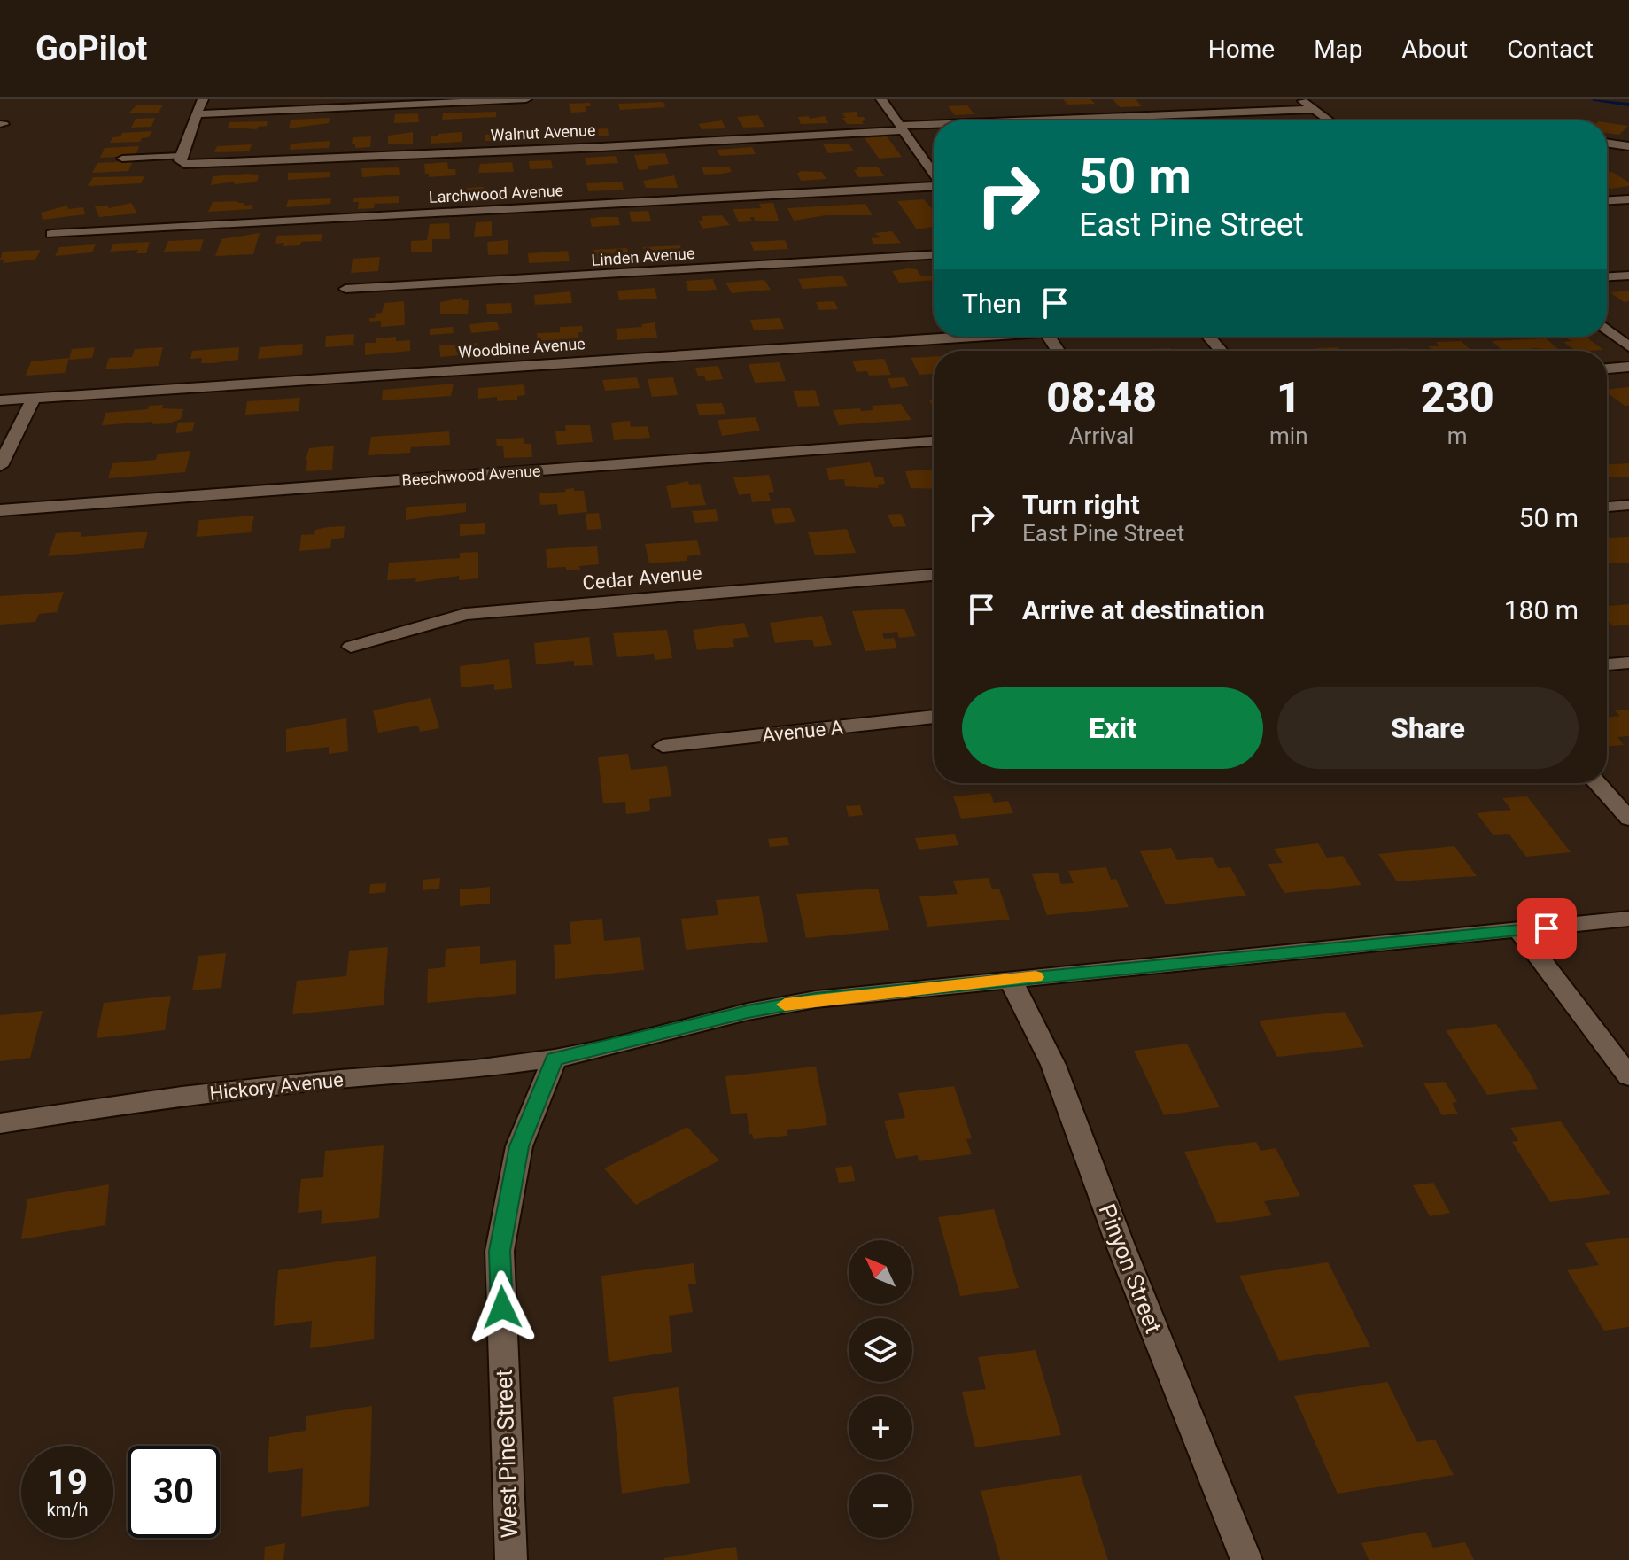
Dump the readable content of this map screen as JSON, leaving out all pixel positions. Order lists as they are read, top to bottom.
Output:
{
  "streets": {
    "street": [
      "Walnut Avenue",
      "Larchwood Avenue",
      "Linden Avenue",
      "Woodbine Avenue",
      "Beechwood Avenue",
      "Cedar Avenue",
      "Avenue A",
      "Hickory Avenue",
      "Pinyon Street",
      "West Pine Street"
    ]
  },
  "crossings": [
    ["Hickory Avenue", "Pinyon Street"],
    ["Hickory Avenue", "West Pine Street"]
  ],
  "north": "top left",
  "page": {
    "header": "GoPilot",
    "nav": [
      "Home",
      "Map",
      "About",
      "Contact"
    ],
    "turn": ["50 m", "East Pine Street"],
    "then": "Then",
    "eta": [
      "08:48",
      "Arrival",
      "1",
      "min",
      "230",
      "m"
    ],
    "list": [
      {
        "name": "Turn right",
        "note": "East Pine Street",
        "value": "50 m"
      },
      {
        "name": "Arrive at destination",
        "value": "180 m"
      }
    ],
    "buttons": ["Exit", "Share"],
    "map_buttons": ["+", "−"],
    "speed": "19 km/h",
    "limit": "30"
  }
}
